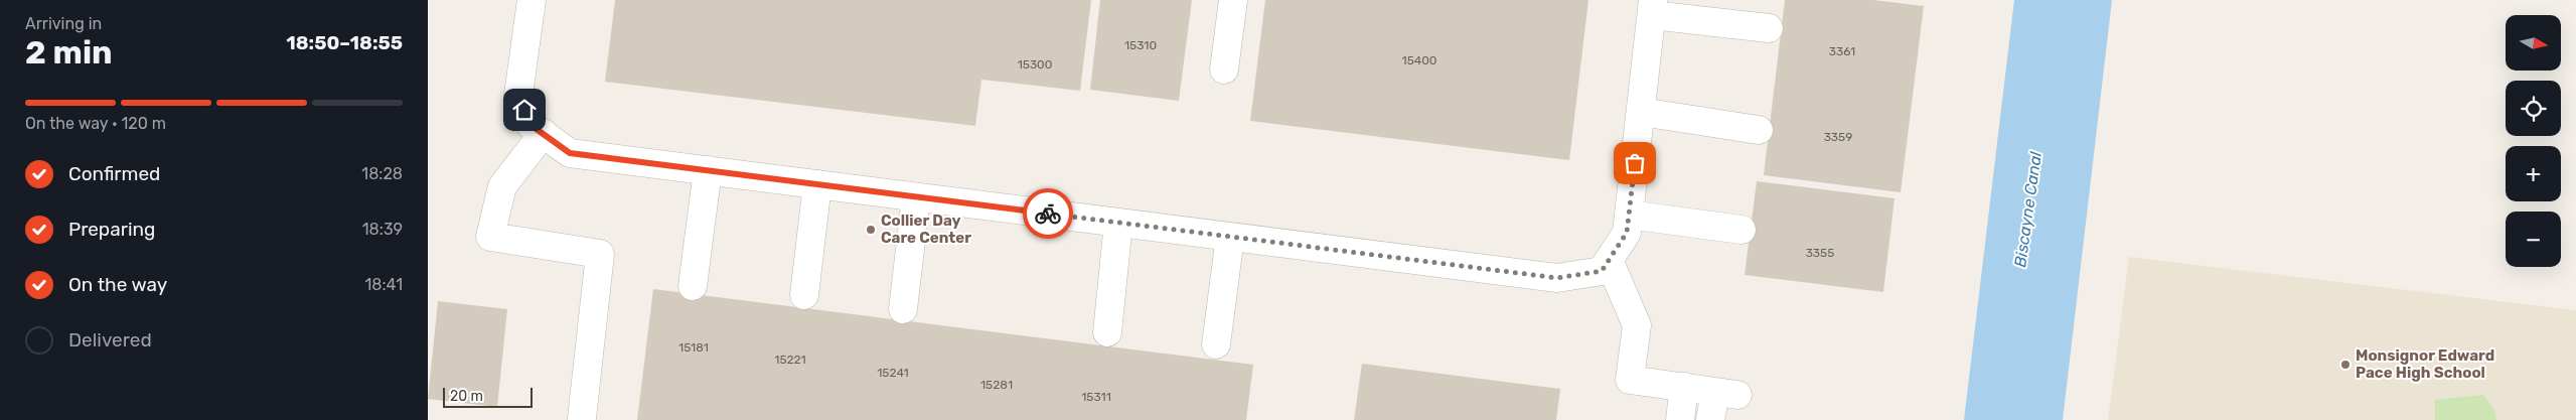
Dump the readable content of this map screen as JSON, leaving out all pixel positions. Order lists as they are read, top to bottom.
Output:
{
  "water": ["Biscayne Canal"],
  "places": ["Collier Day Care Center", "Monsignor Edward Pace High School"],
  "house_numbers": [
    "15310",
    "3361",
    "15400",
    "15300",
    "3359",
    "3355",
    "15181",
    "15221",
    "15241",
    "15281",
    "15311"
  ],
  "scale_bar": "20 m",
  "north": "right",
  "page": {
    "heading": ["2 min", "Arriving in", "18:50–18:55"],
    "map_buttons": ["+", "−"],
    "bar": "On the way · 120 m",
    "list": [
      ["Confirmed", "18:28"],
      ["Preparing", "18:39"],
      ["On the way", "18:41"],
      "Delivered"
    ],
    "scale": "20 m"
  }
}
